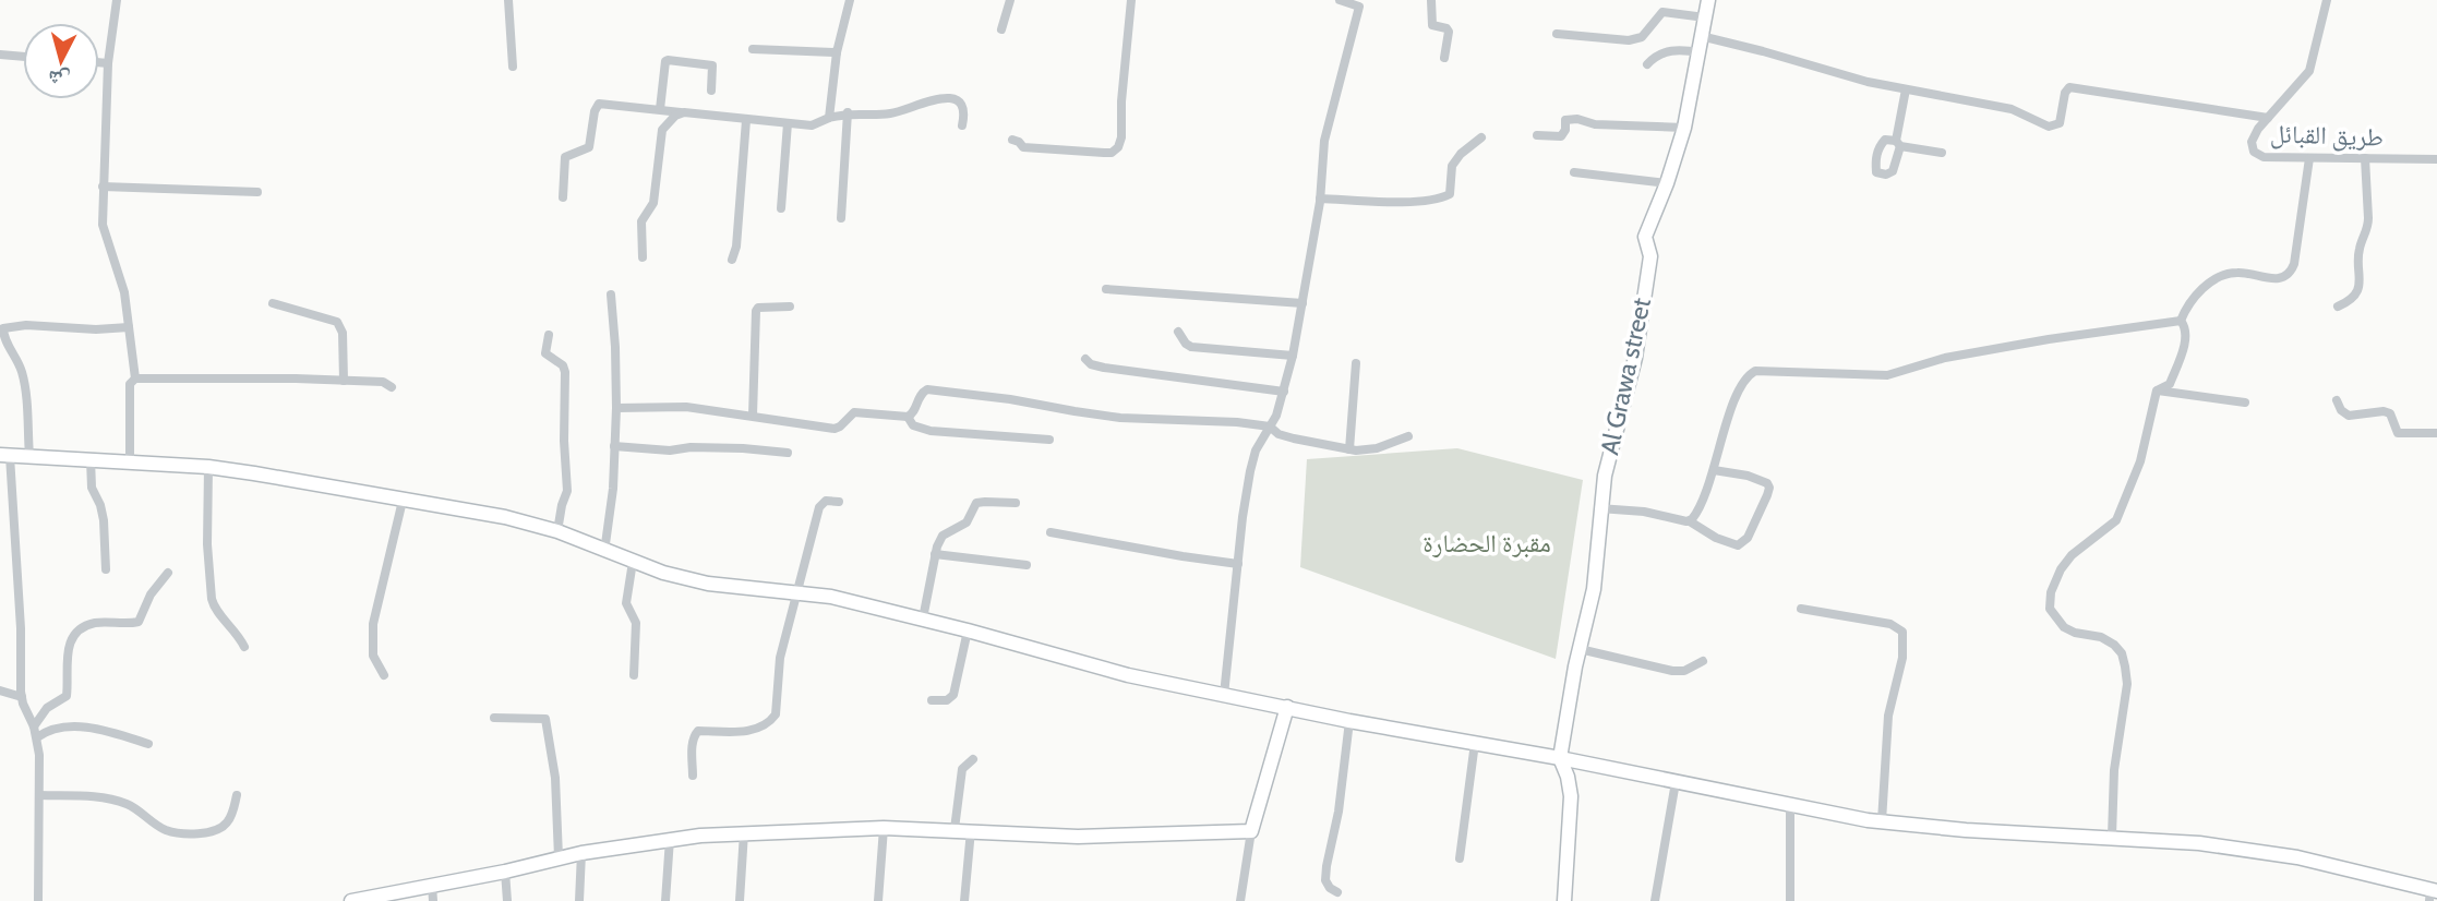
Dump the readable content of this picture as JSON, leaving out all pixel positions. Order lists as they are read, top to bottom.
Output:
{
  "streets": {
    "street": ["طريق القبائل", "Al Grawa street"]
  },
  "parks": ["مقبرة الحضارة"],
  "north": "bottom"
}
